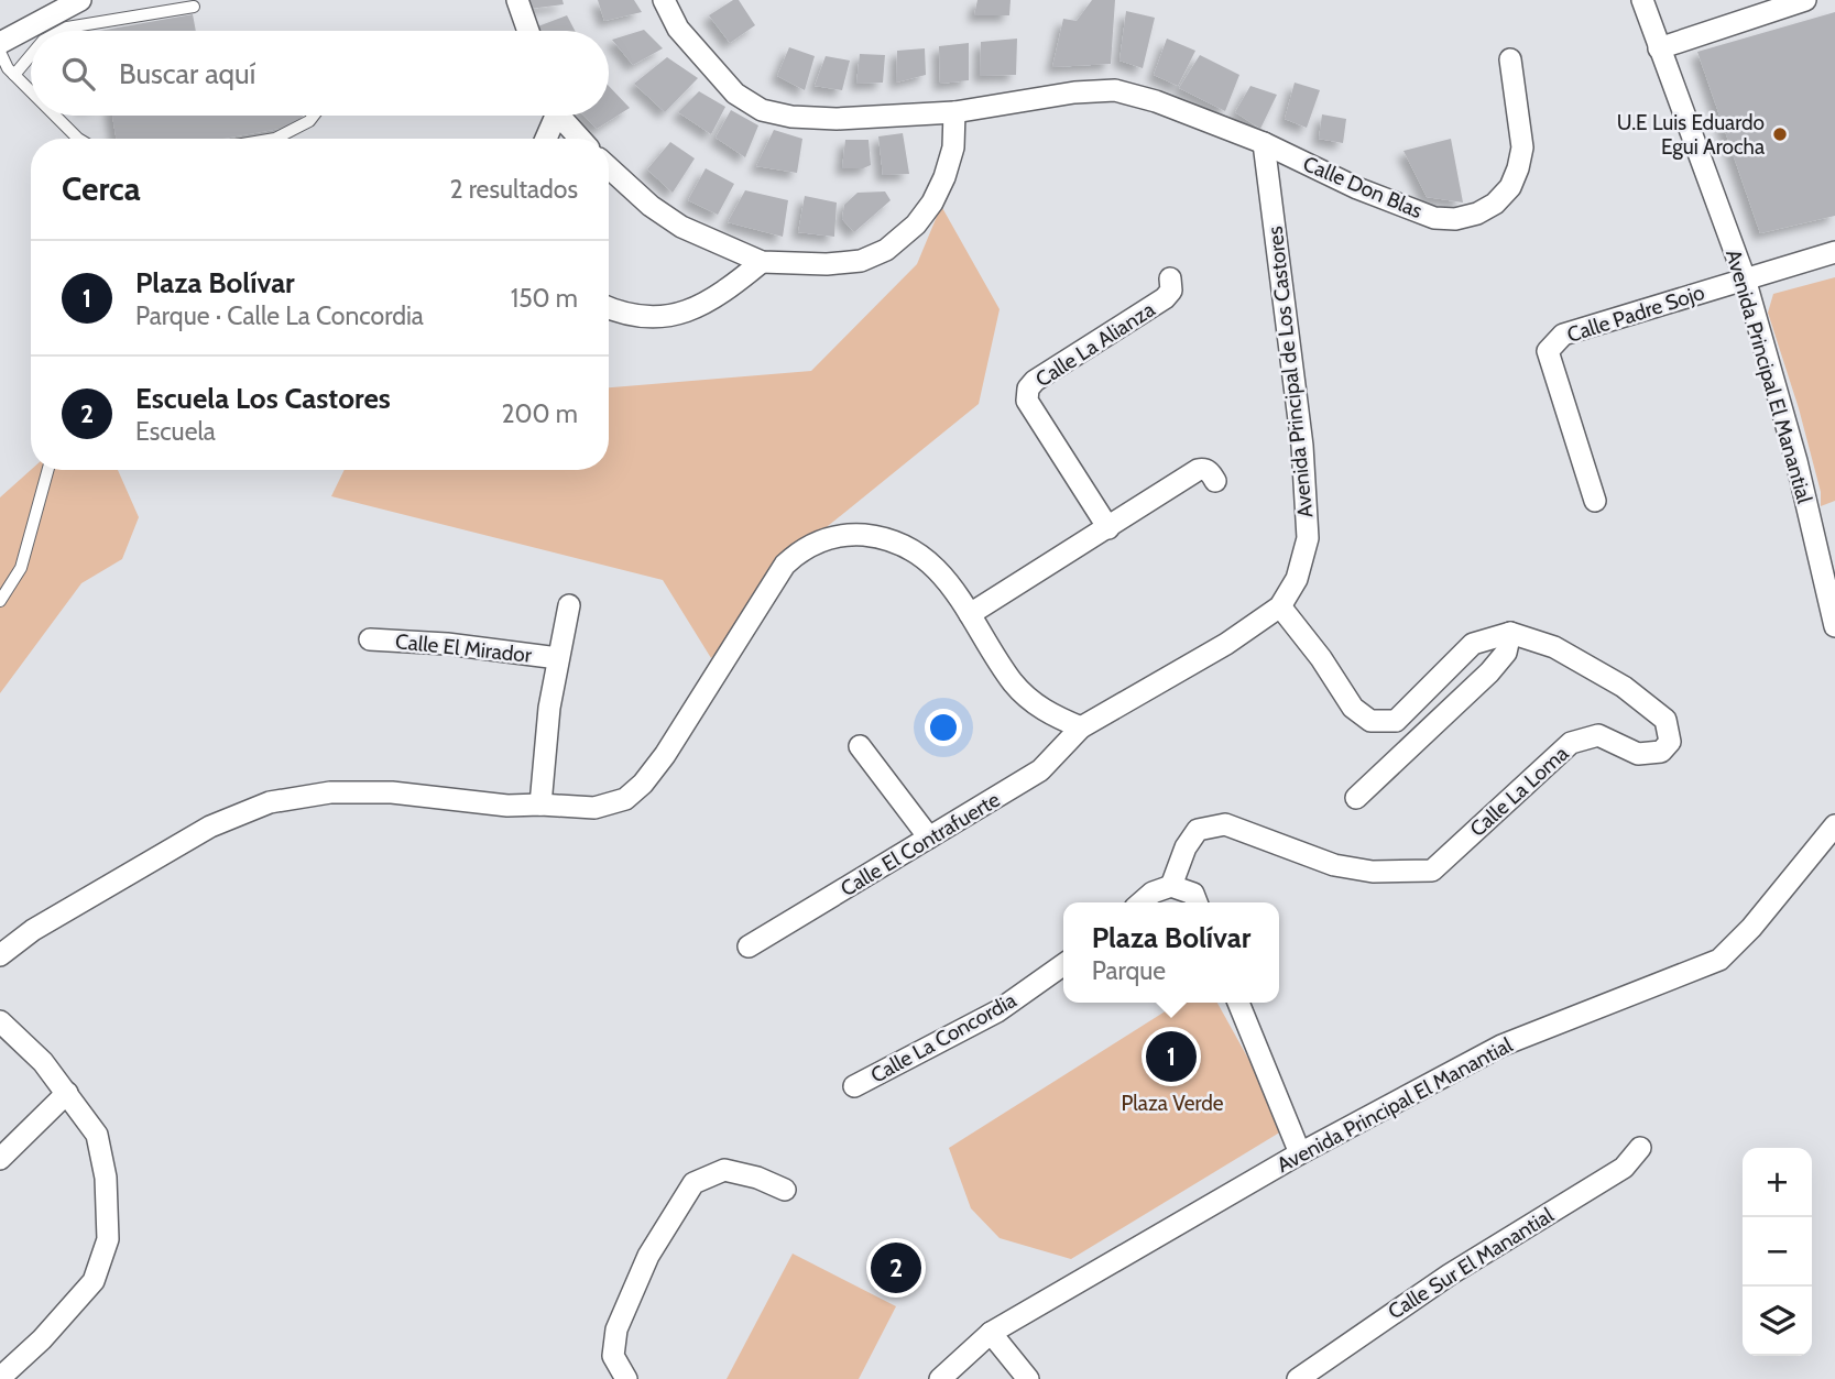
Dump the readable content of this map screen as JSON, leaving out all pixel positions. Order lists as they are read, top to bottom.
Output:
{
  "streets": {
    "street": [
      "Calle Don Blas",
      "Calle Padre Sojo",
      "Calle La Alianza",
      "Avenida Principal de Los Castores",
      "Avenida Principal El Manantial",
      "Calle El Mirador",
      "Calle La Loma",
      "Calle El Contrafuerte",
      "Calle La Concordia",
      "Calle Sur El Manantial"
    ]
  },
  "crossings": [
    ["Calle Don Blas", "Avenida Principal de Los Castores"],
    ["Calle Padre Sojo", "Avenida Principal El Manantial"],
    ["Avenida Principal de Los Castores", "Calle El Contrafuerte"]
  ],
  "parks": ["Plaza Verde"],
  "places": ["U.E Luis Eduardo Egui Arocha"],
  "page": {
    "search": "Buscar aquí",
    "heading": ["Cerca", "2 resultados"],
    "list": [
      {
        "mark": "1",
        "name": "Plaza Bolívar",
        "note": "Parque · Calle La Concordia",
        "value": "150 m"
      },
      {
        "mark": "2",
        "name": "Escuela Los Castores",
        "note": "Escuela",
        "value": "200 m"
      }
    ],
    "popup": ["Plaza Bolívar", "Parque"],
    "pins": ["1", "2"],
    "map_buttons": ["+", "−"]
  }
}
